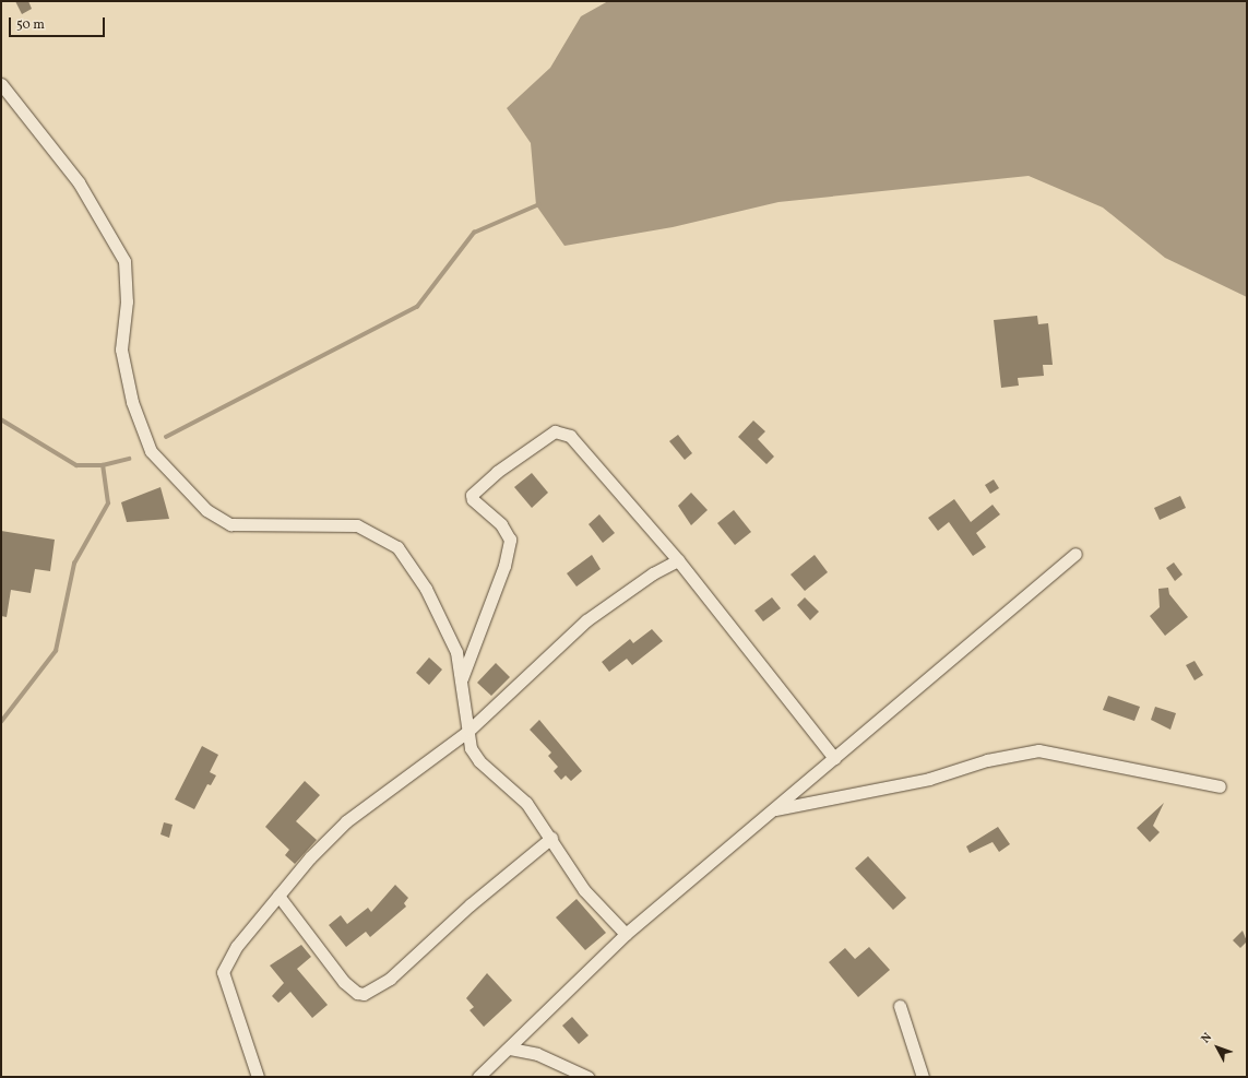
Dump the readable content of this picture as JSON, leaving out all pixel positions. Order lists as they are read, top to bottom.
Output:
{
  "scale_bar": "50 m",
  "north": "top left"
}
